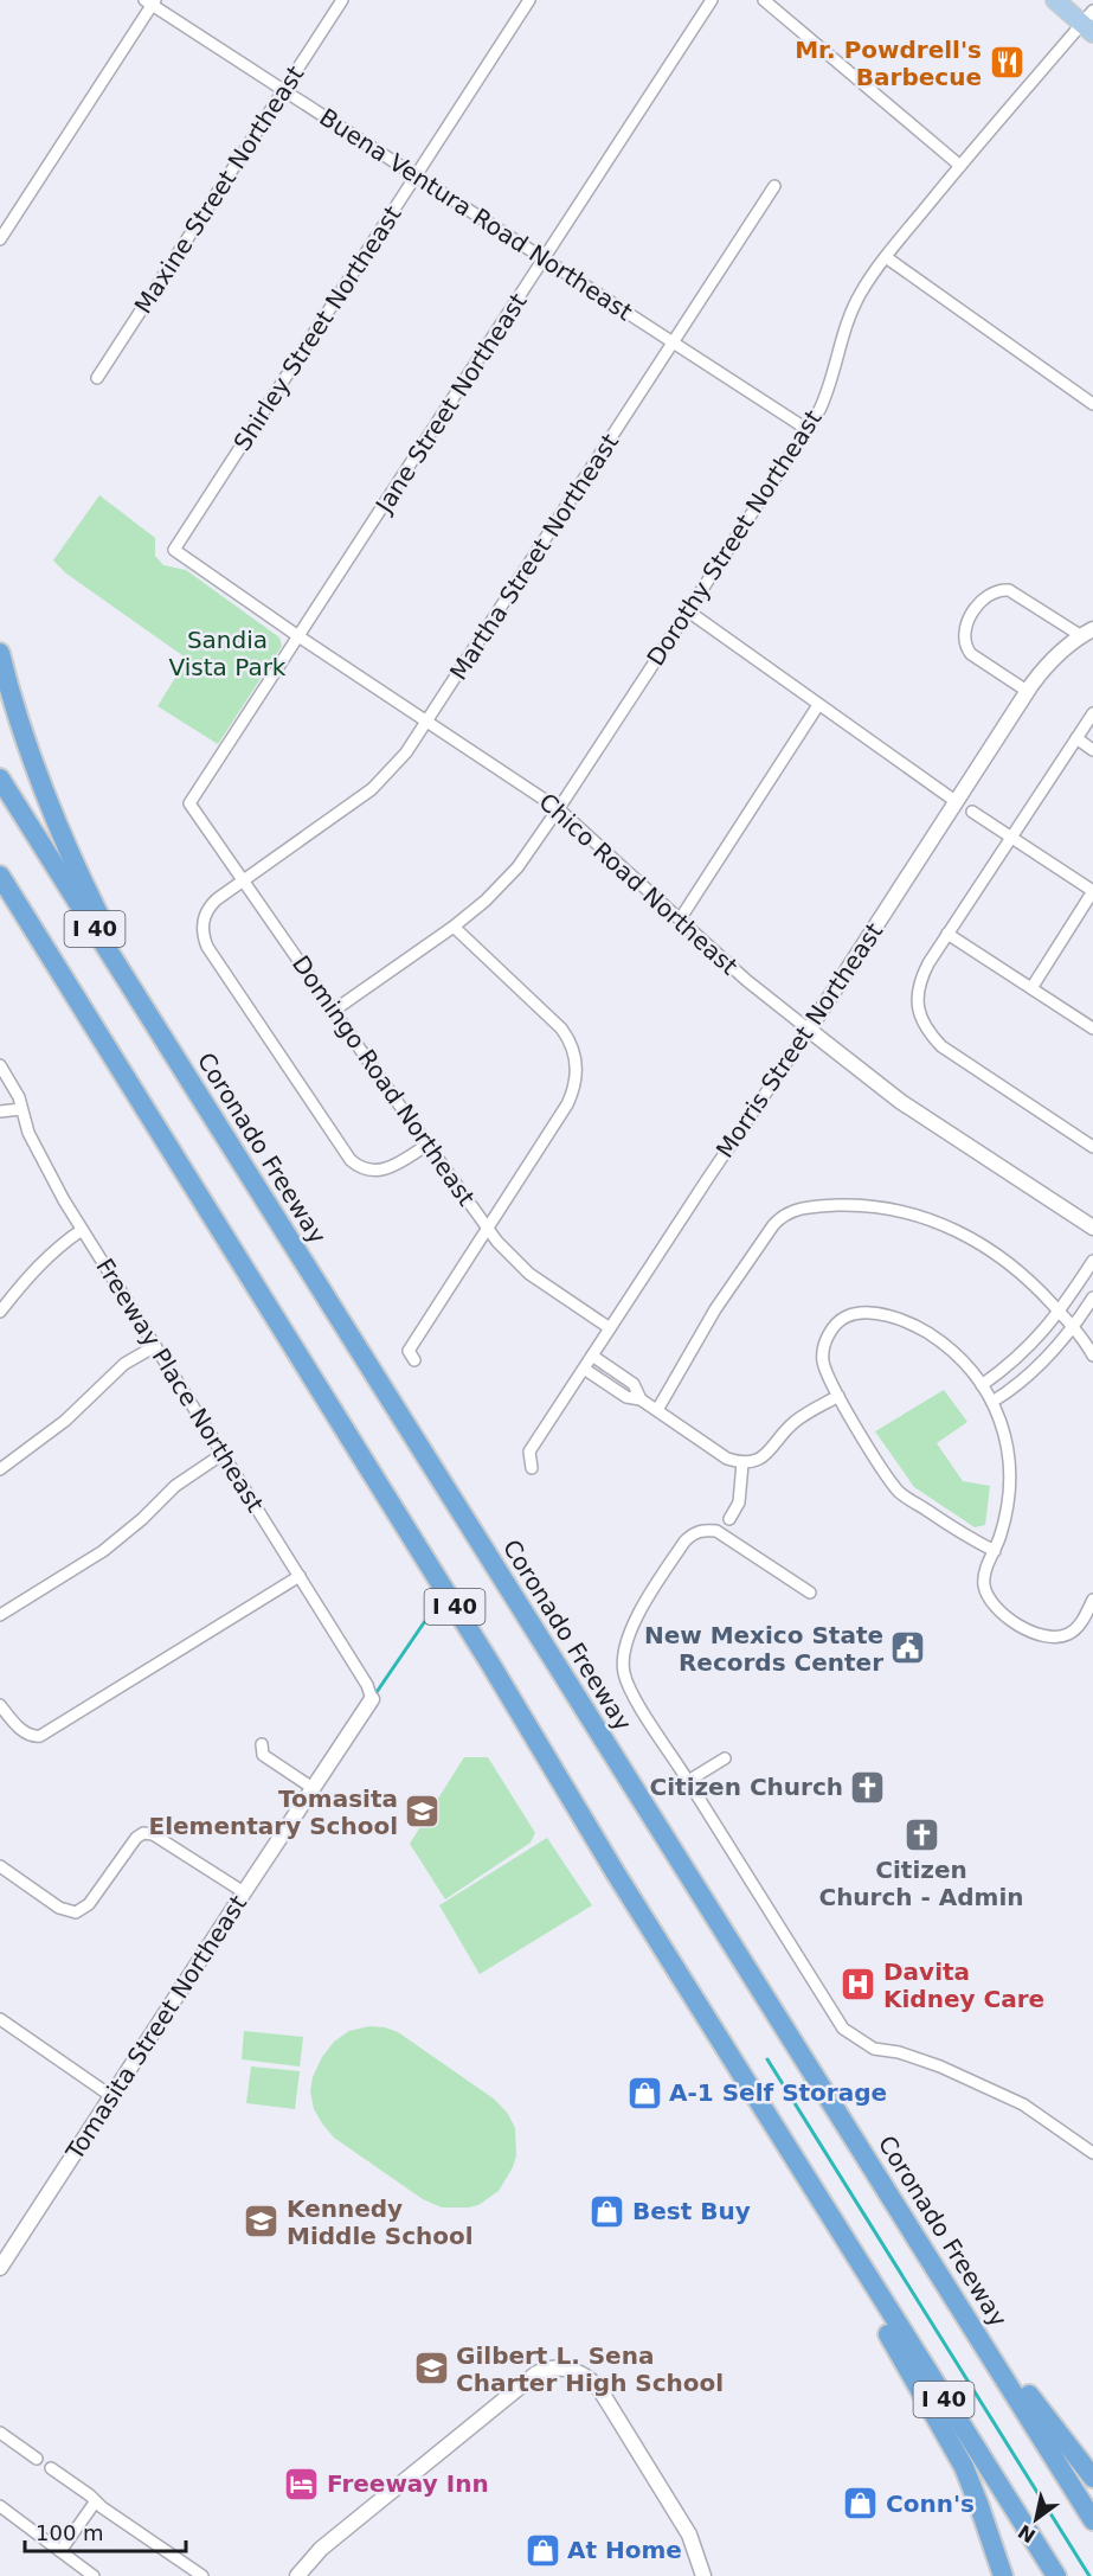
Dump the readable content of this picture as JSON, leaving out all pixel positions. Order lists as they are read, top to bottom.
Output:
{
  "streets": {
    "highway": ["I 40", "Coronado Freeway"],
    "street": [
      "Maxine Street Northeast",
      "Buena Ventura Road Northeast",
      "Shirley Street Northeast",
      "Jane Street Northeast",
      "Dorothy Street Northeast",
      "Martha Street Northeast",
      "Chico Road Northeast",
      "Morris Street Northeast",
      "Domingo Road Northeast",
      "Freeway Place Northeast",
      "Tomasita Street Northeast"
    ]
  },
  "crossings": [
    ["Maxine Street Northeast", "Buena Ventura Road Northeast"],
    ["Buena Ventura Road Northeast", "Shirley Street Northeast"],
    ["Buena Ventura Road Northeast", "Jane Street Northeast"],
    ["Buena Ventura Road Northeast", "Dorothy Street Northeast"],
    ["Buena Ventura Road Northeast", "Martha Street Northeast"],
    ["Shirley Street Northeast", "Chico Road Northeast"],
    ["Jane Street Northeast", "Chico Road Northeast"],
    ["Jane Street Northeast", "Domingo Road Northeast"],
    ["Dorothy Street Northeast", "Chico Road Northeast"],
    ["Dorothy Street Northeast", "Domingo Road Northeast"],
    ["Martha Street Northeast", "Chico Road Northeast"],
    ["Martha Street Northeast", "Domingo Road Northeast"],
    ["Chico Road Northeast", "Morris Street Northeast"],
    ["Morris Street Northeast", "Domingo Road Northeast"],
    ["Freeway Place Northeast", "Tomasita Street Northeast"]
  ],
  "parks": ["Sandia Vista Park"],
  "places": {
    "restaurant": ["Mr. Powdrell's Barbecue"],
    "public building": ["New Mexico State Records Center"],
    "church": ["Citizen Church", "Citizen Church - Admin"],
    "school or university": ["Tomasita Elementary School", "Kennedy Middle School", "Gilbert L. Sena Charter High School"],
    "hospital": ["Davita Kidney Care"],
    "shop": [
      "A-1 Self Storage",
      "Best Buy",
      "Conn's",
      "At Home"
    ],
    "hotel": ["Freeway Inn"]
  },
  "scale_bar": "100 m",
  "north": "bottom left"
}
